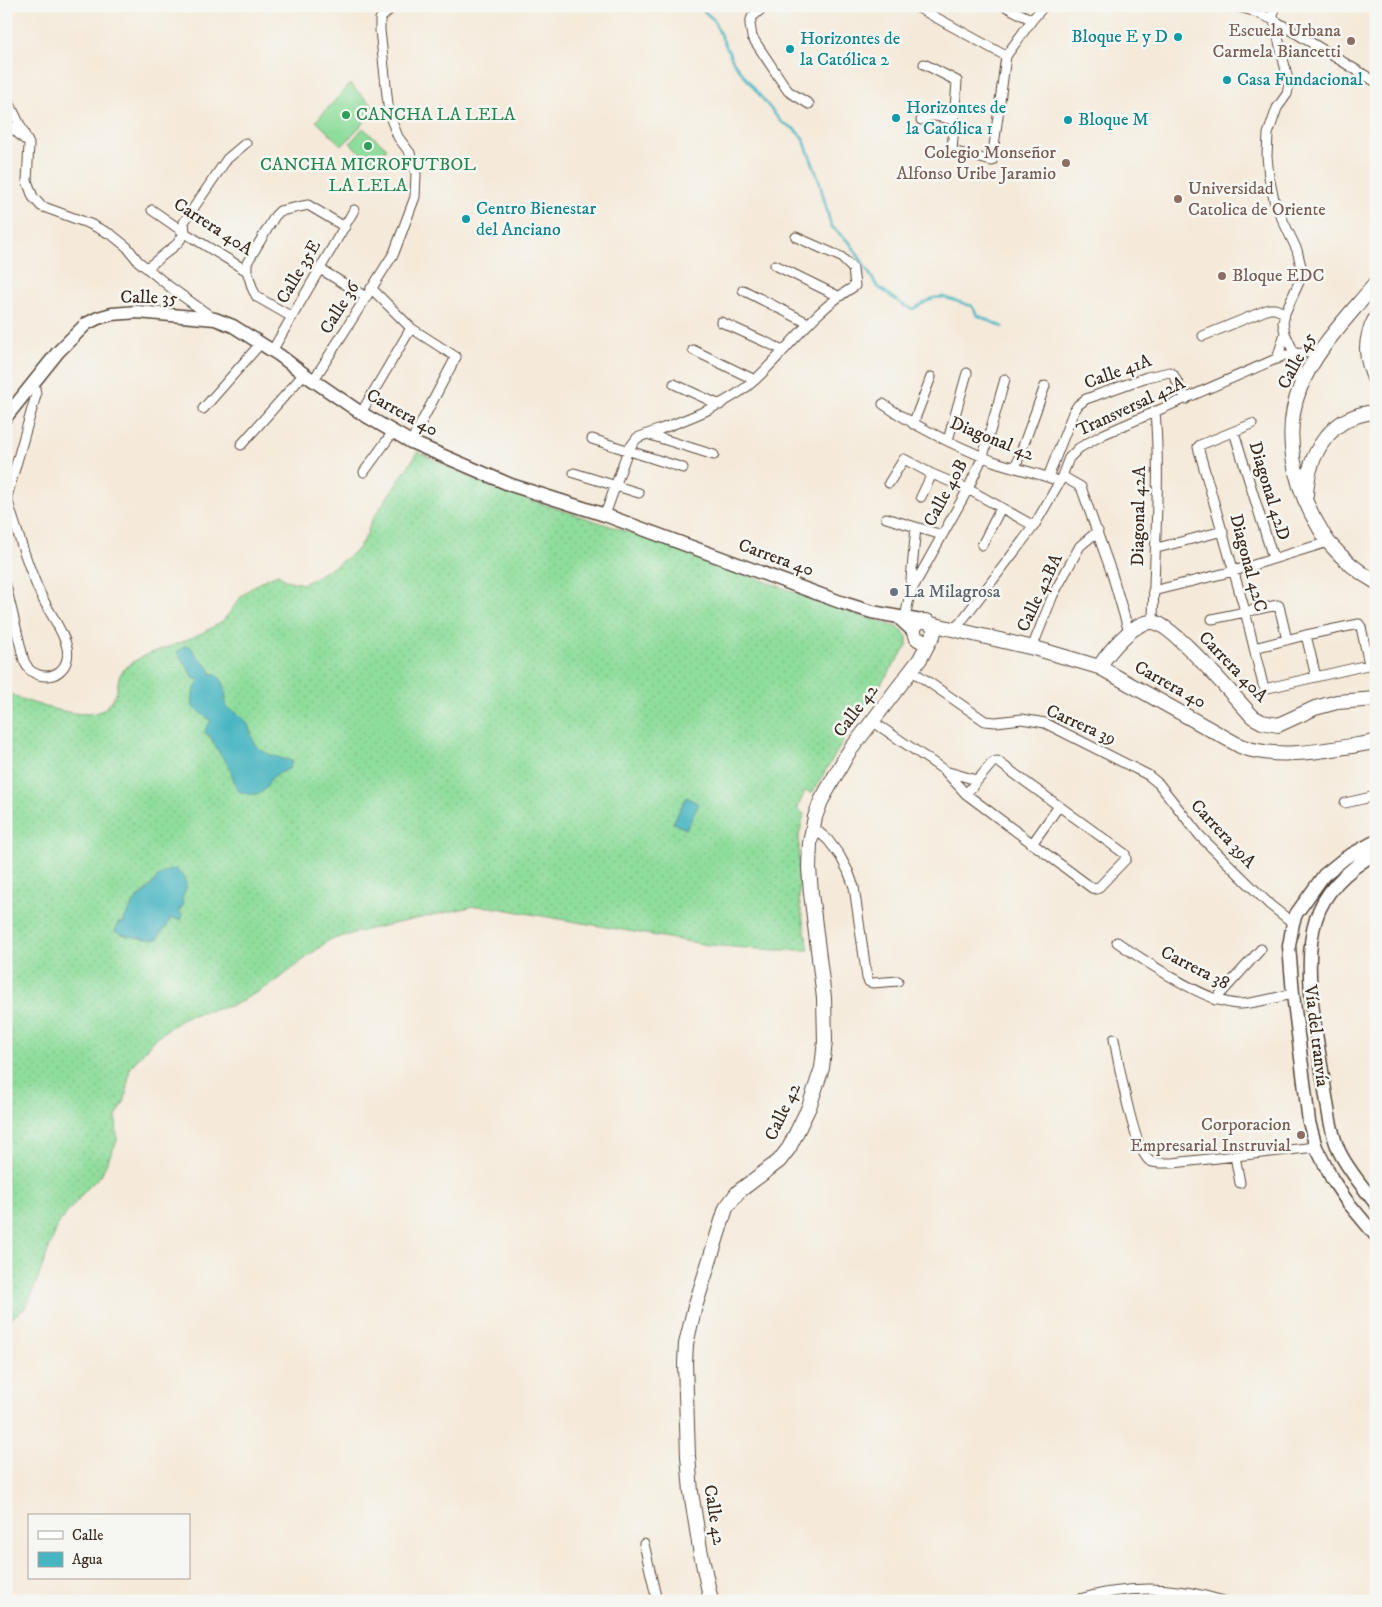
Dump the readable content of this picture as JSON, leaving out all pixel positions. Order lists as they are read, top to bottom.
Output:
{
  "streets": {
    "main road": [
      "Carrera 40A",
      "Calle 35",
      "Calle 45",
      "Carrera 40",
      "Calle 42",
      "Vía del tranvía"
    ],
    "street": [
      "Calle 35E",
      "Calle 36",
      "Calle 41A",
      "Transversal 42A",
      "Diagonal 42",
      "Diagonal 42D",
      "Calle 40B",
      "Diagonal 42A",
      "Diagonal 42C",
      "Calle 42BA",
      "Carrera 39",
      "Carrera 39A",
      "Carrera 38"
    ]
  },
  "crossings": [
    ["Carrera 40A", "Calle 35E"],
    ["Carrera 40A", "Diagonal 42A"],
    ["Calle 35E", "Carrera 40"],
    ["Calle 35", "Carrera 40"],
    ["Calle 36", "Carrera 40"],
    ["Calle 45", "Transversal 42A"],
    ["Calle 41A", "Transversal 42A"],
    ["Transversal 42A", "Carrera 40"],
    ["Transversal 42A", "Diagonal 42"],
    ["Transversal 42A", "Diagonal 42A"],
    ["Carrera 40", "Calle 40B"],
    ["Carrera 40", "Calle 42BA"],
    ["Diagonal 42", "Calle 40B"],
    ["Diagonal 42", "Calle 42BA"],
    ["Diagonal 42D", "Diagonal 42C"],
    ["Calle 42", "Carrera 39"],
    ["Carrera 39", "Carrera 39A"],
    ["Carrera 39A", "Vía del tranvía"],
    ["Carrera 38", "Vía del tranvía"]
  ],
  "places": [
    "Bloque E y D",
    "Escuela Urbana Carmela Biancetti",
    "Horizontes de la Católica 2",
    "Casa Fundacional",
    "CANCHA LA LELA",
    "Horizontes de la Católica 1",
    "Bloque M",
    "CANCHA MICROFUTBOL LA LELA",
    "Colegio Monseñor Alfonso Uribe Jaramio",
    "Universidad Catolica de Oriente",
    "Centro Bienestar del Anciano",
    "Bloque EDC",
    "La Milagrosa",
    "Corporacion Empresarial Instruvial"
  ],
  "legend": ["Calle", "Agua"]
}
